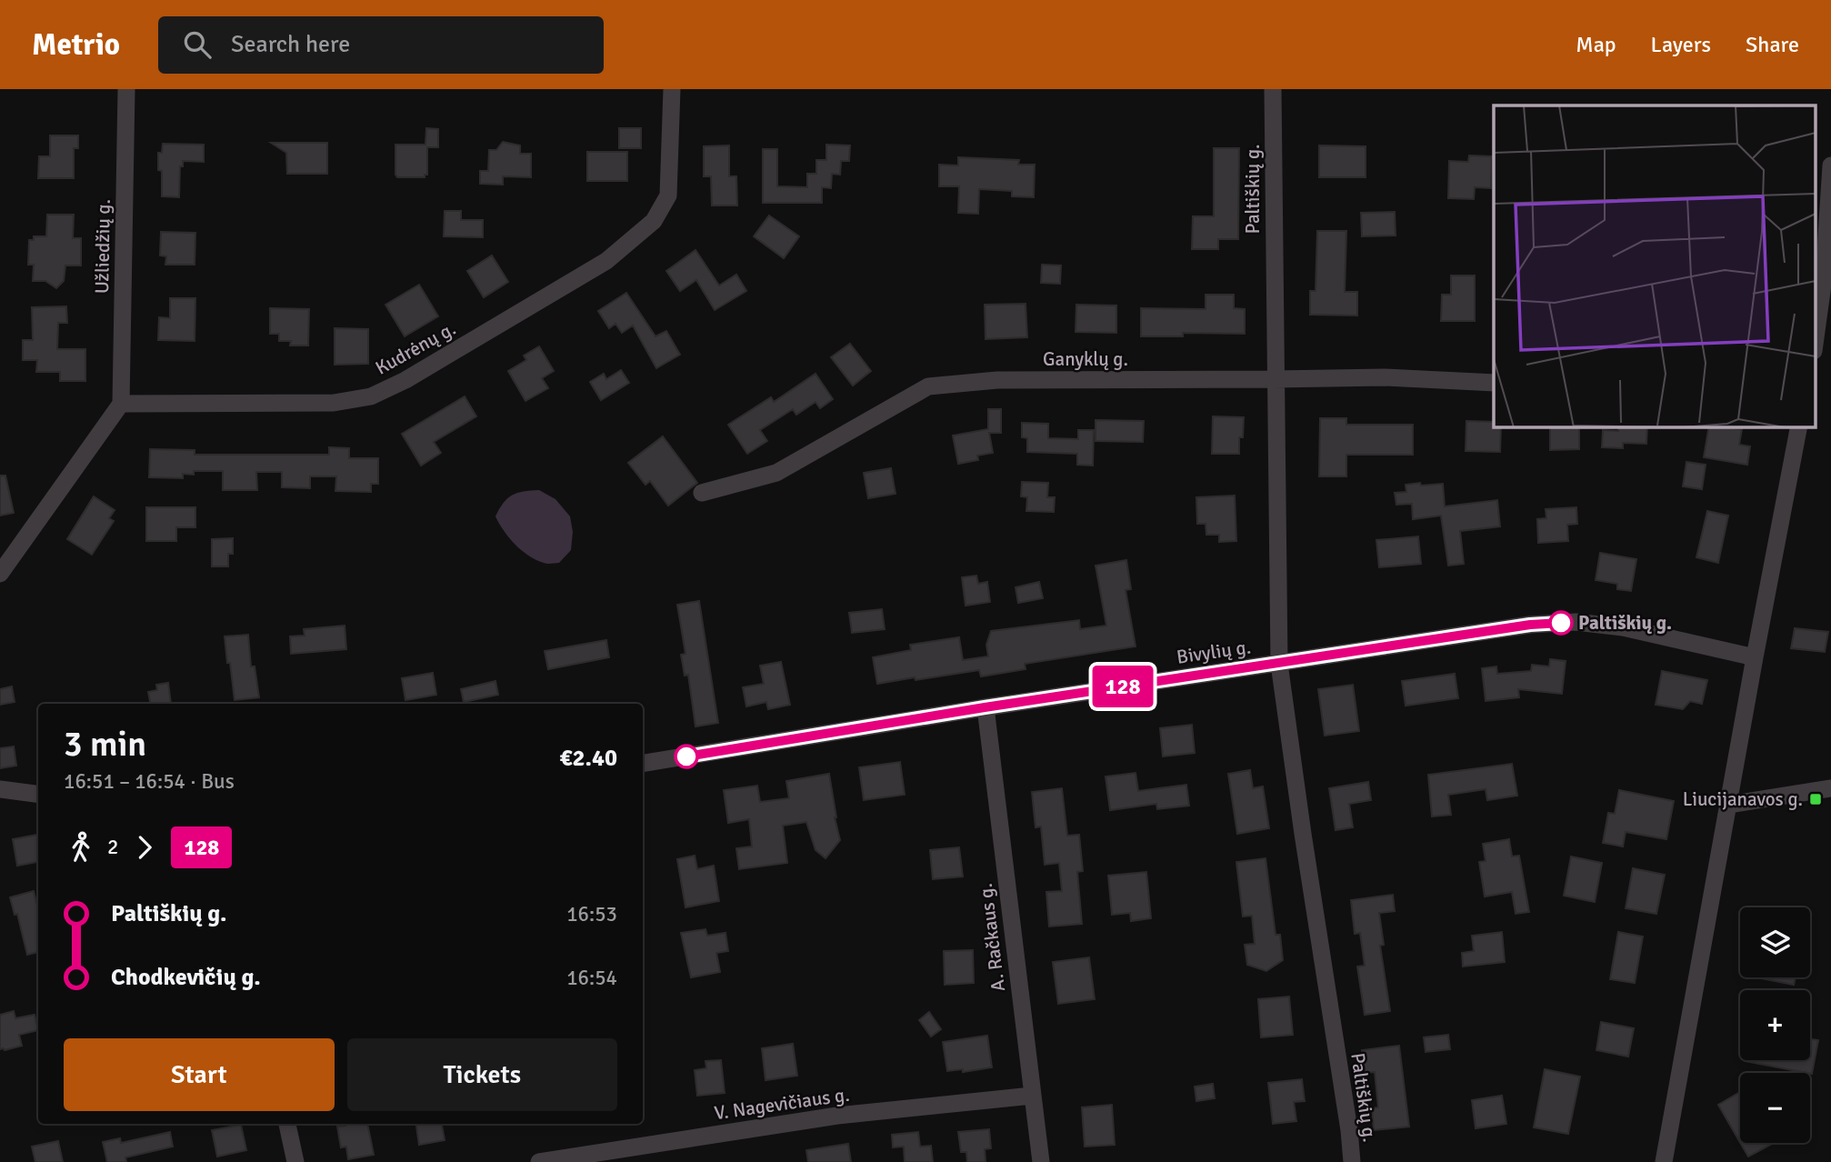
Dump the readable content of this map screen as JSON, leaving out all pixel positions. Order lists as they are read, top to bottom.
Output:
{
  "streets": {
    "street": [
      "Paltiškių g.",
      "Užliedžių g.",
      "Kudrėnų g.",
      "Ganyklų g.",
      "Bivylių g.",
      "A. Račkaus g.",
      "V. Nagevičiaus g."
    ]
  },
  "crossings": [
    ["Paltiškių g.", "Ganyklų g."],
    ["Paltiškių g.", "Bivylių g."],
    ["Užliedžių g.", "Kudrėnų g."],
    ["Bivylių g.", "A. Račkaus g."],
    ["A. Račkaus g.", "V. Nagevičiaus g."]
  ],
  "places": {
    "other": ["Paltiškių g."],
    "transit": ["Liucijanavos g."]
  },
  "lines": ["bus line 128"],
  "page": {
    "header": "Metrio",
    "search": "Search here",
    "nav": ["Map", "Layers", "Share"],
    "on_map": "128",
    "heading": ["3 min", "16:51 – 16:54 · Bus", "€2.40"],
    "legs": ["2", "128"],
    "list": [
      {
        "name": "Paltiškių g.",
        "value": "16:53"
      },
      {
        "name": "Chodkevičių g.",
        "value": "16:54"
      }
    ],
    "map_buttons": ["+", "−"],
    "buttons": ["Start", "Tickets"]
  }
}
